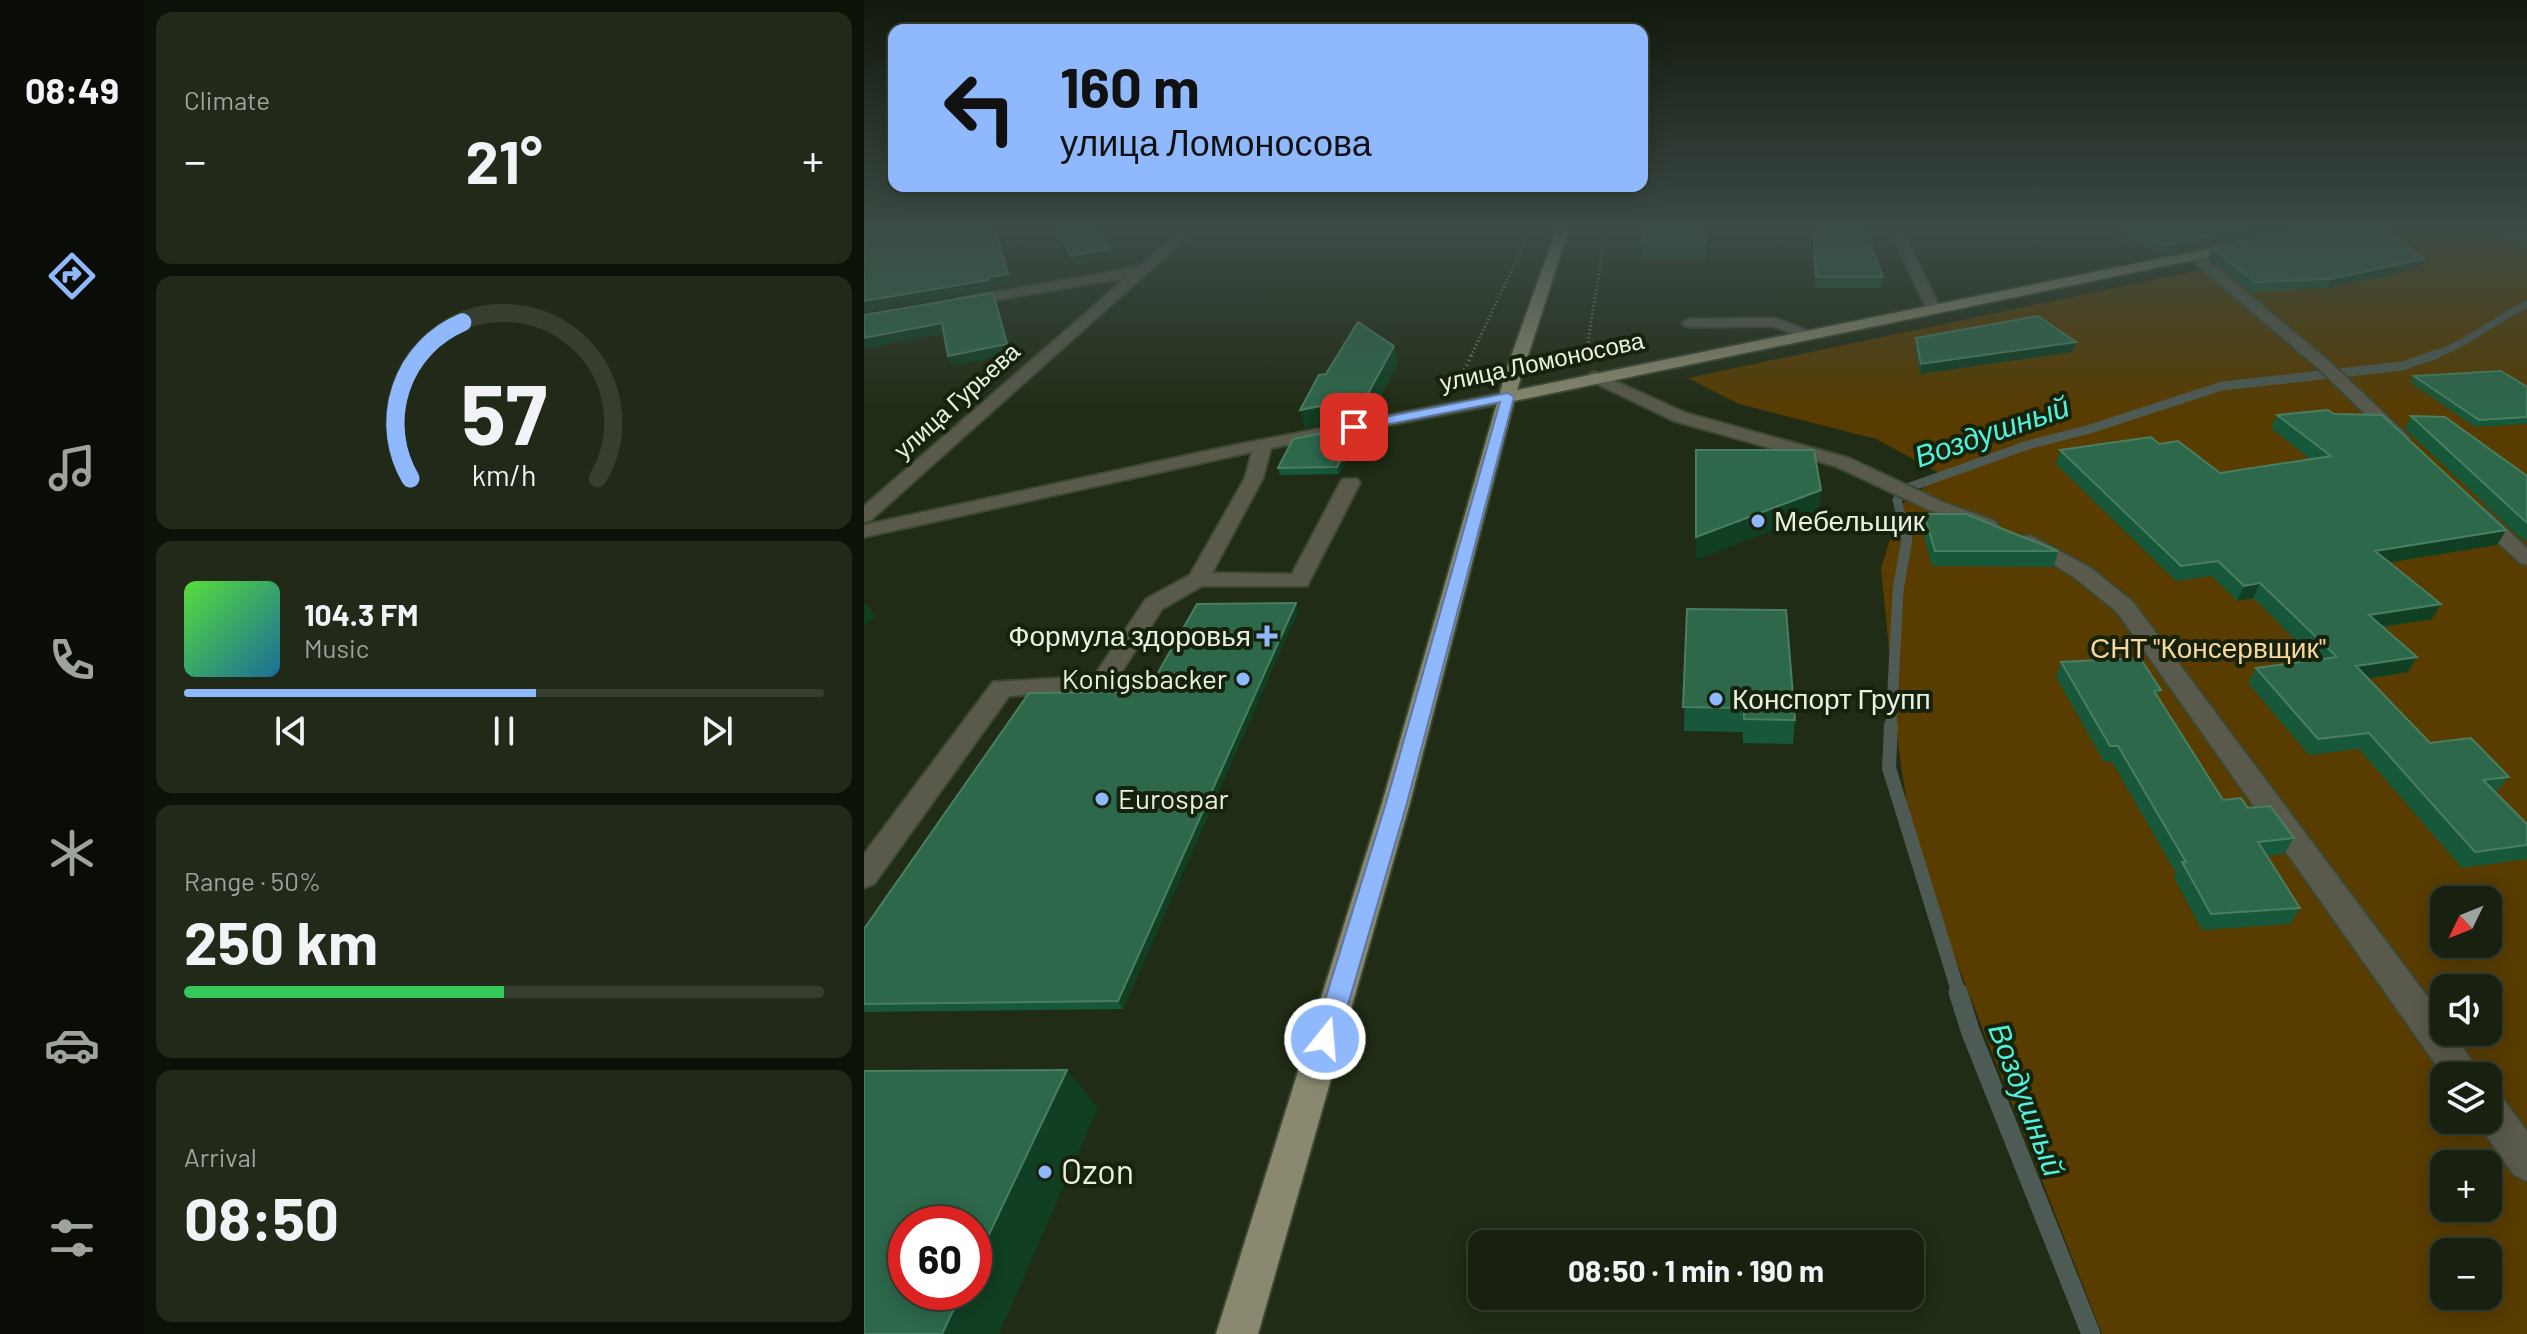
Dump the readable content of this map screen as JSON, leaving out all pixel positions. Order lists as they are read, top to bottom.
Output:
{
  "streets": {
    "main road": ["улица Ломоносова"],
    "street": ["улица Гурьева"]
  },
  "water": ["Воздушный"],
  "parks": ["СНТ \"Консервщик\""],
  "places": {
    "other": [
      "Мебельщик",
      "Konigsbacker",
      "Конспорт Групп",
      "Eurospar",
      "Ozon"
    ],
    "health": ["Формула здоровья"]
  },
  "north": "bottom left",
  "page": {
    "tabs": "08:49",
    "tile": [
      "Climate",
      ["Range · 50%", "250 km"],
      ["Arrival", "08:50"]
    ],
    "turn": ["160 m", "улица Ломоносова"],
    "heat": ["−", "21°", "+"],
    "song": ["104.3 FM", "Music"],
    "map_buttons": ["+", "−"],
    "limit": "60",
    "trip": "08:50 · 1 min · 190 m",
    "gauge": ["57", "km/h"]
  }
}
